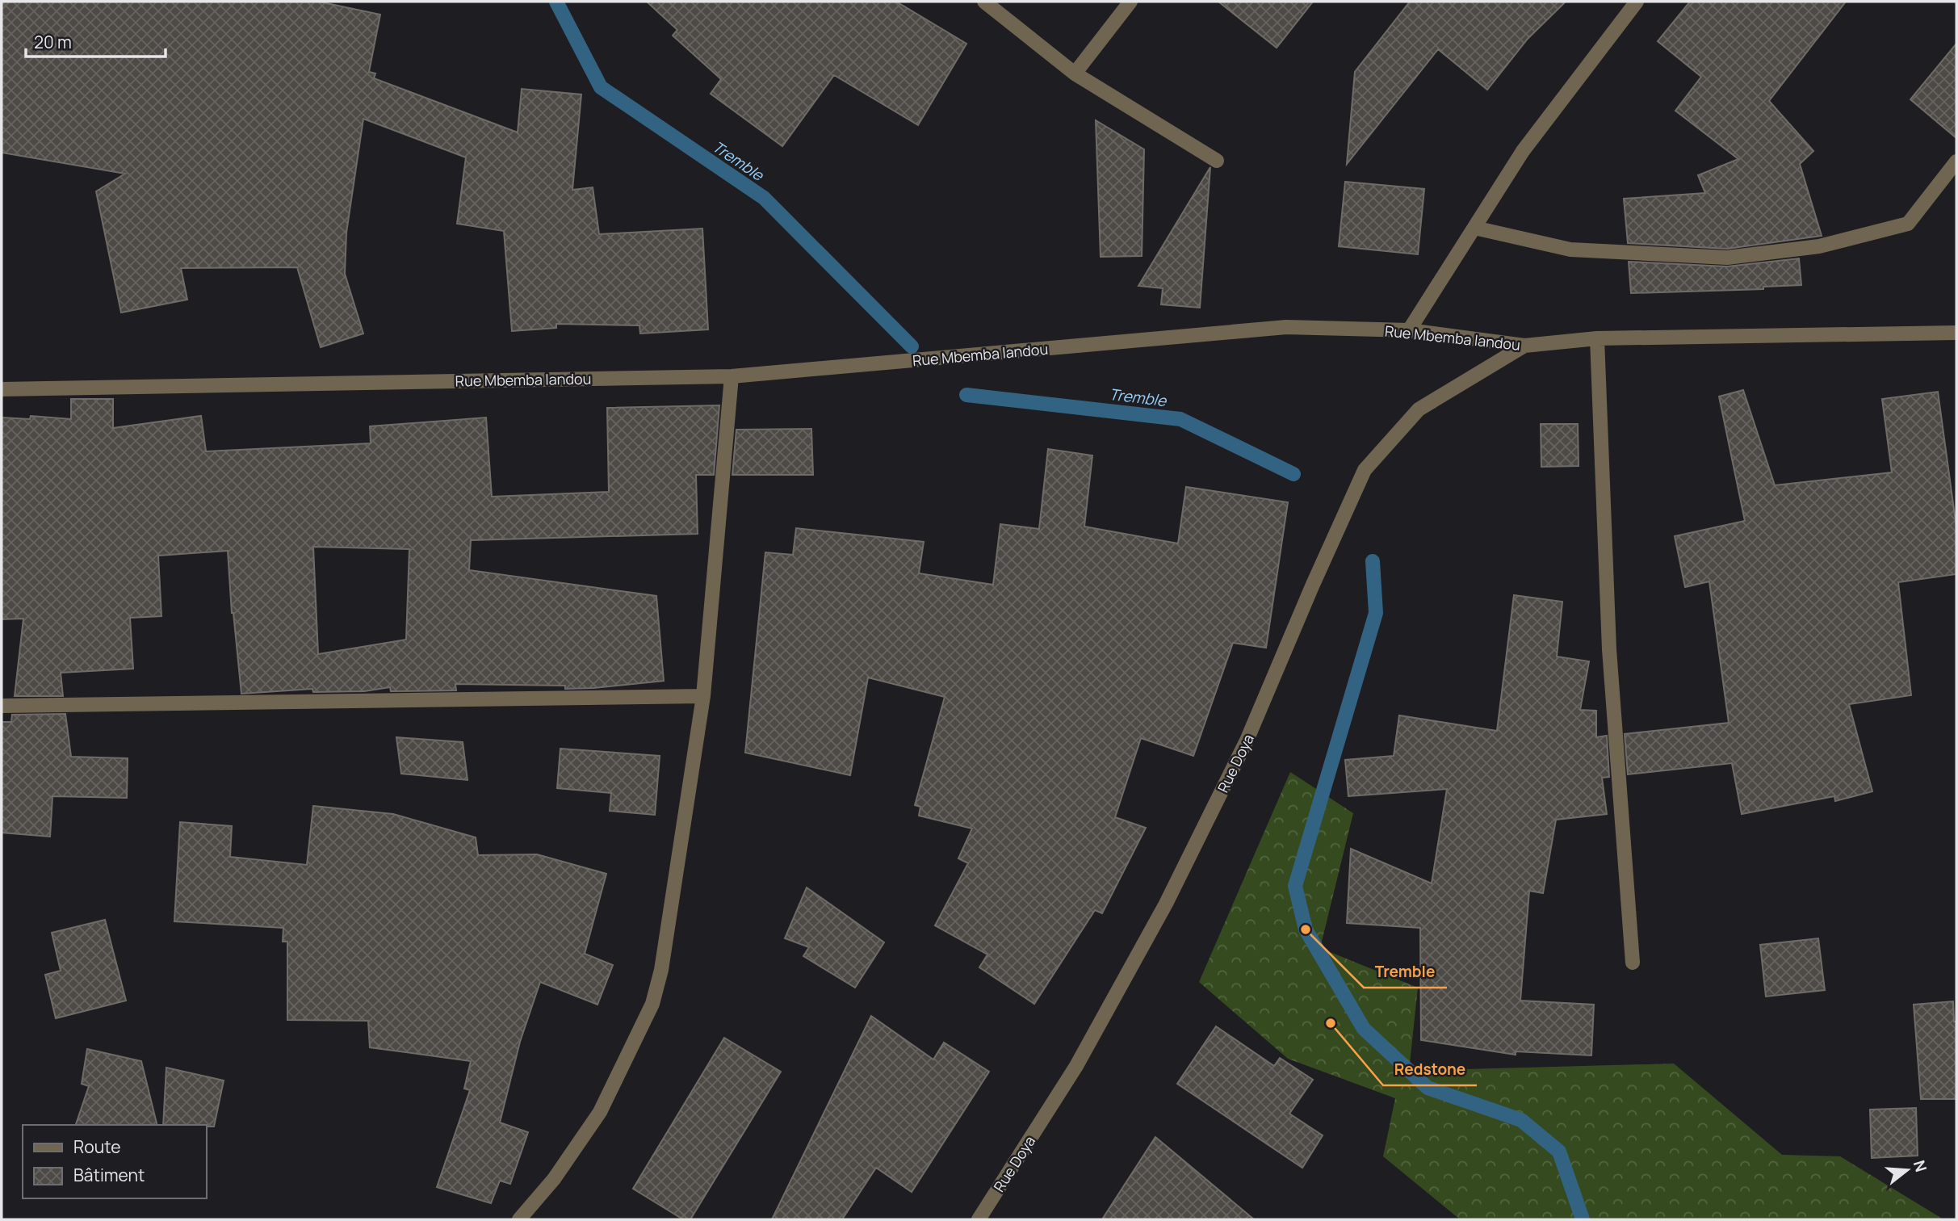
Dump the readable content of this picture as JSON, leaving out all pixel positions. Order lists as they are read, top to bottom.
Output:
{
  "streets": {
    "street": ["Rue Mbemba landou", "Rue Doya"]
  },
  "crossings": [
    ["Rue Mbemba landou", "Rue Doya"]
  ],
  "water": ["Tremble"],
  "places": ["Tremble", "Redstone"],
  "legend": ["Route", "Bâtiment"],
  "scale_bar": "20 m",
  "north": "right"
}
